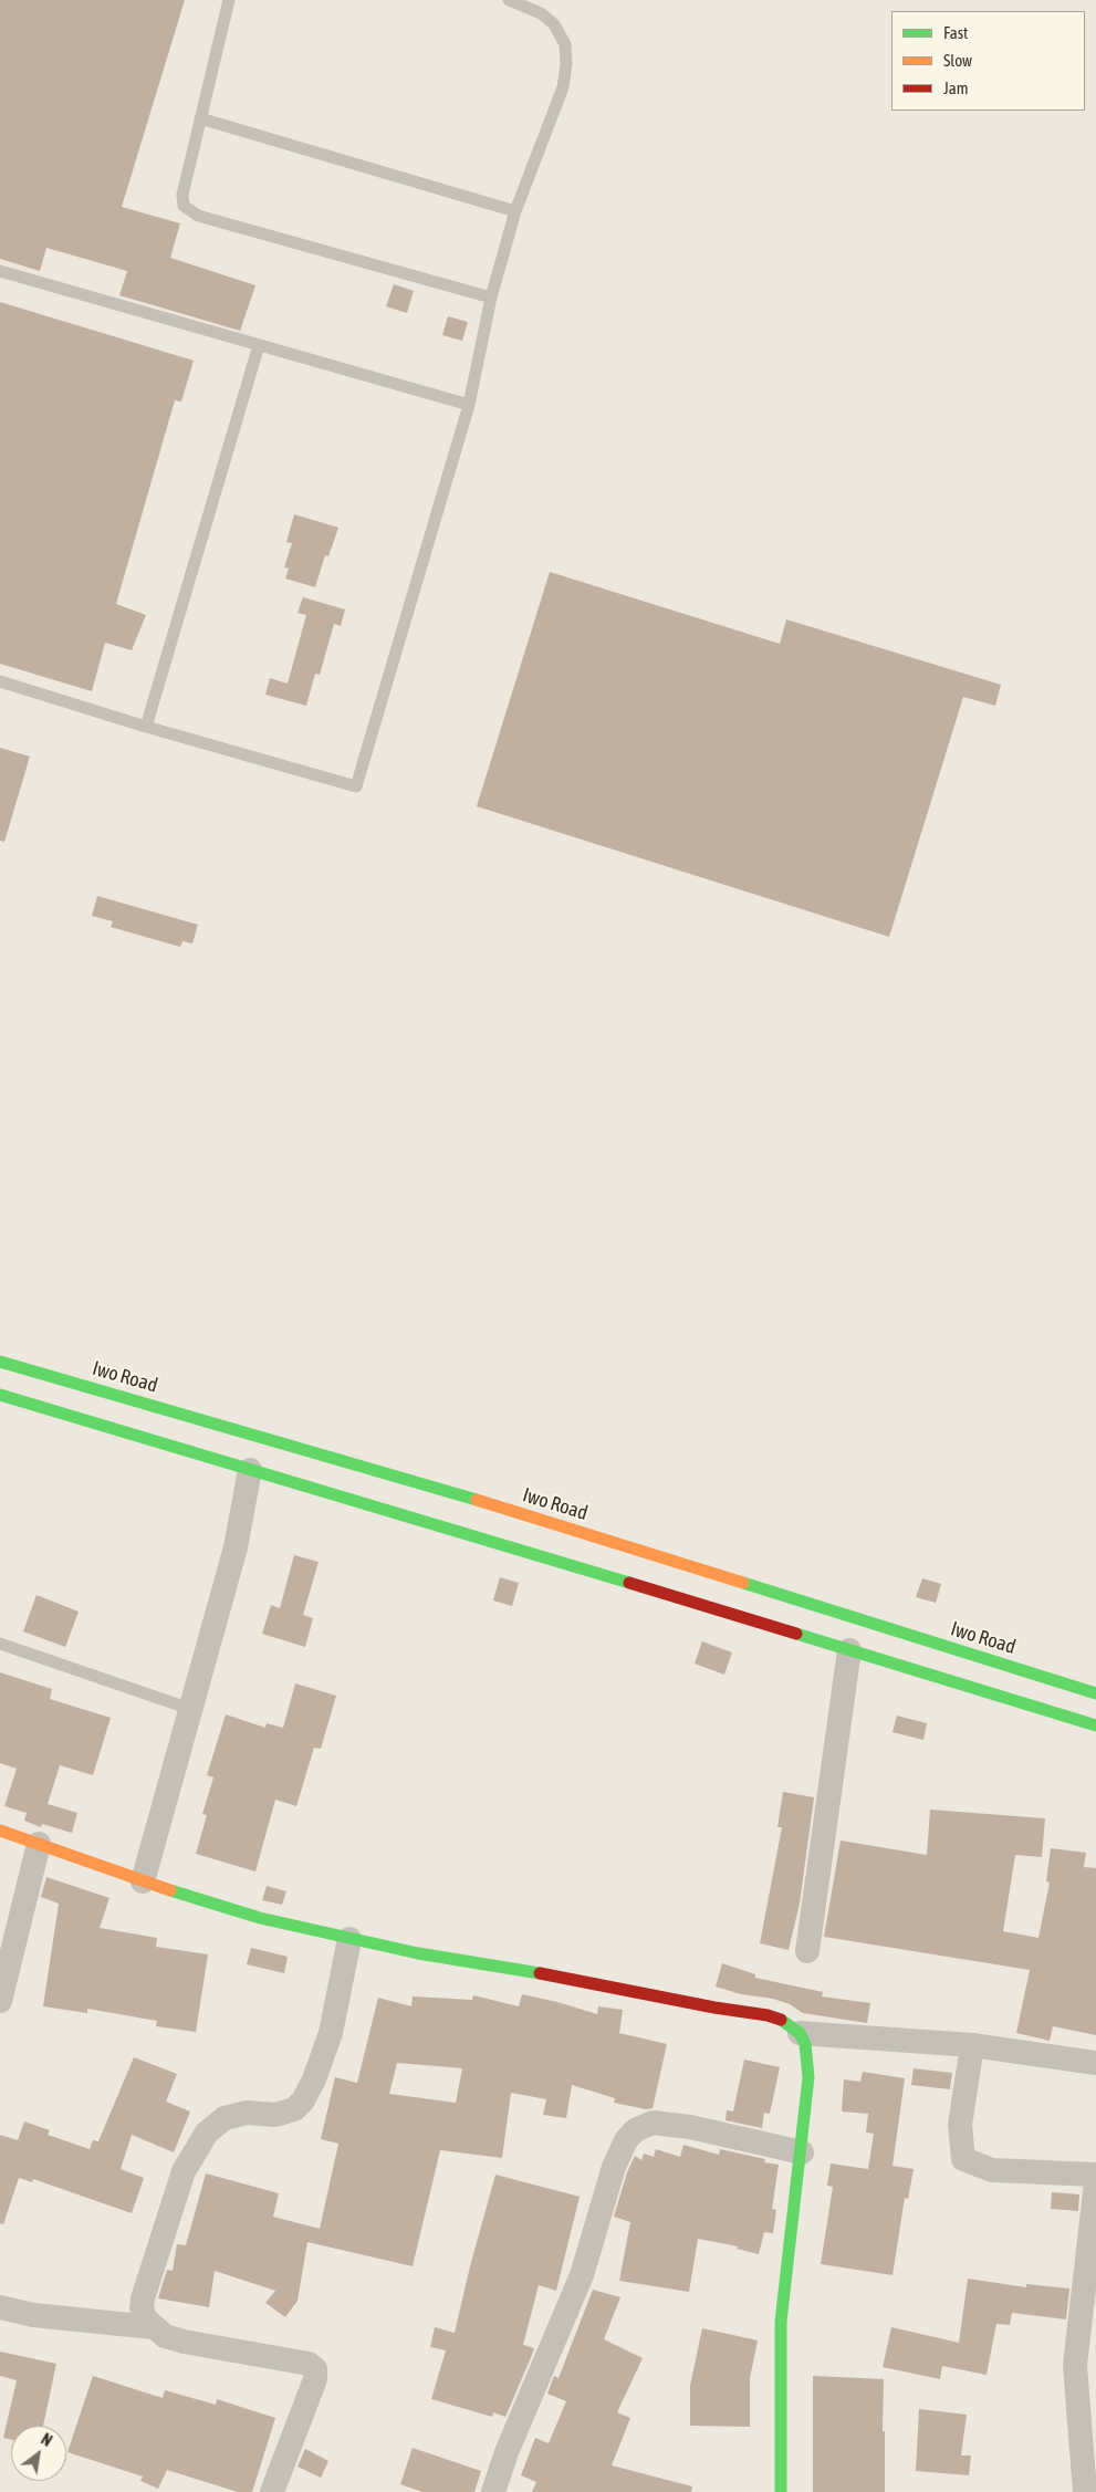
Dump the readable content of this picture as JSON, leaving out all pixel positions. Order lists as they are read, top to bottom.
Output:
{
  "streets": {
    "main road": ["Iwo Road"]
  },
  "legend": ["Fast", "Slow", "Jam"],
  "north": "top right"
}
